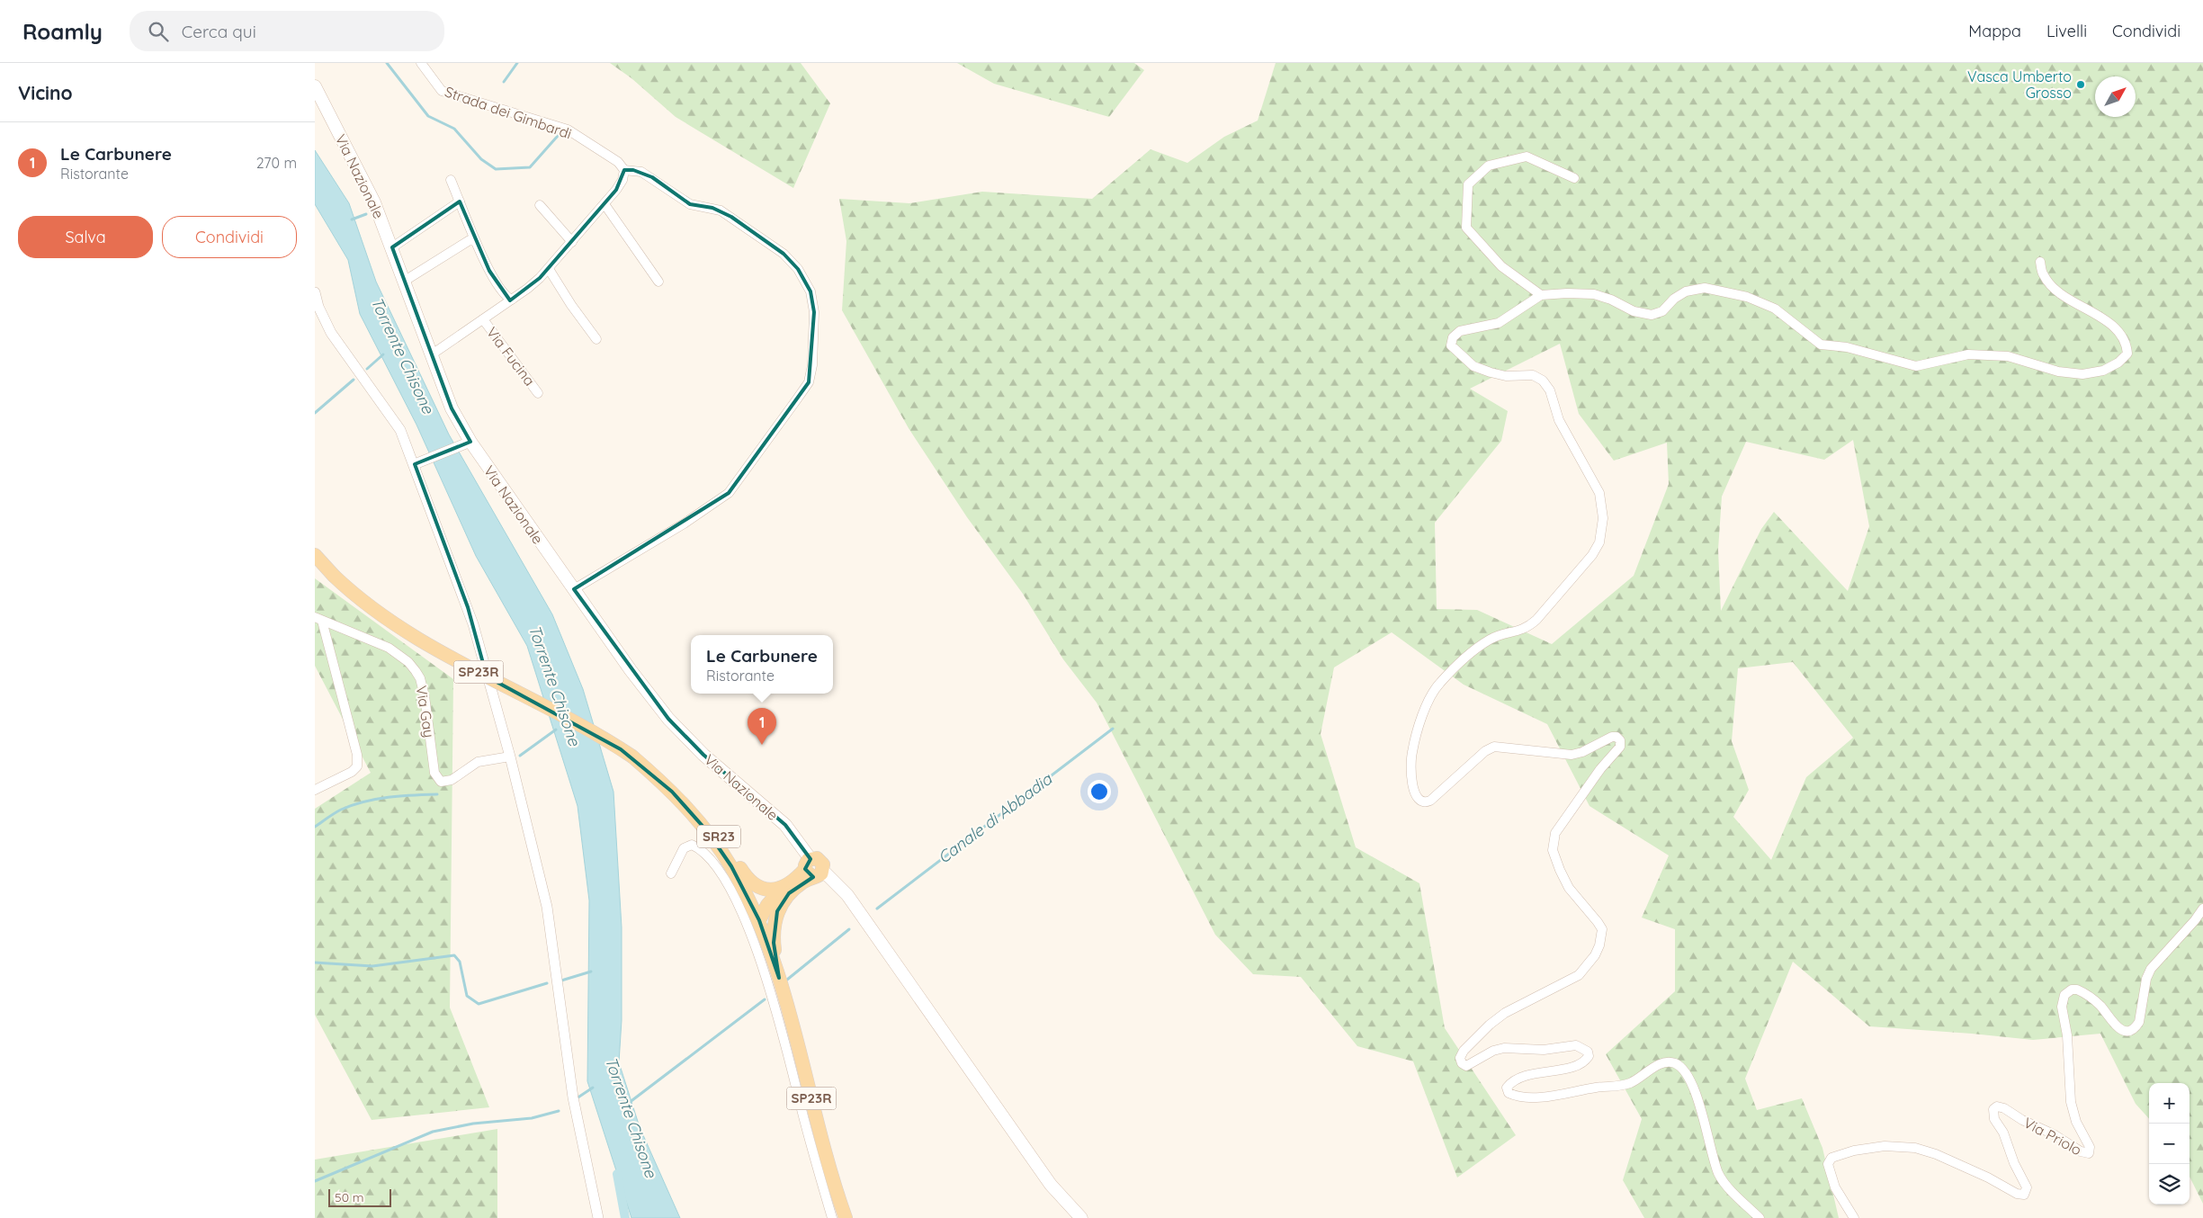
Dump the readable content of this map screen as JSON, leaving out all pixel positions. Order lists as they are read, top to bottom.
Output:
{
  "streets": {
    "main road": ["Via Nazionale", "SP23R", "SR23"],
    "street": [
      "Strada dei Gimbardi",
      "Via Fucina",
      "Via Gay",
      "Via Priolo"
    ]
  },
  "crossings": [
    ["Strada dei Gimbardi", "Via Fucina"],
    ["Via Nazionale", "Via Fucina"],
    ["SP23R", "SR23"]
  ],
  "water": ["Torrente Chisone", "Canale di Abbadia"],
  "places": ["Vasca Umberto Grosso"],
  "scale_bar": "50 m",
  "north": "top right",
  "page": {
    "header": "Roamly",
    "search": "Cerca qui",
    "nav": ["Mappa", "Livelli", "Condividi"],
    "heading": "Vicino",
    "list": [
      {
        "mark": "1",
        "name": "Le Carbunere",
        "note": "Ristorante",
        "value": "270 m"
      }
    ],
    "buttons": ["Salva", "Condividi"],
    "popup": ["Le Carbunere", "Ristorante"],
    "pins": "1",
    "map_buttons": ["+", "−"],
    "scale": "50 m"
  }
}
